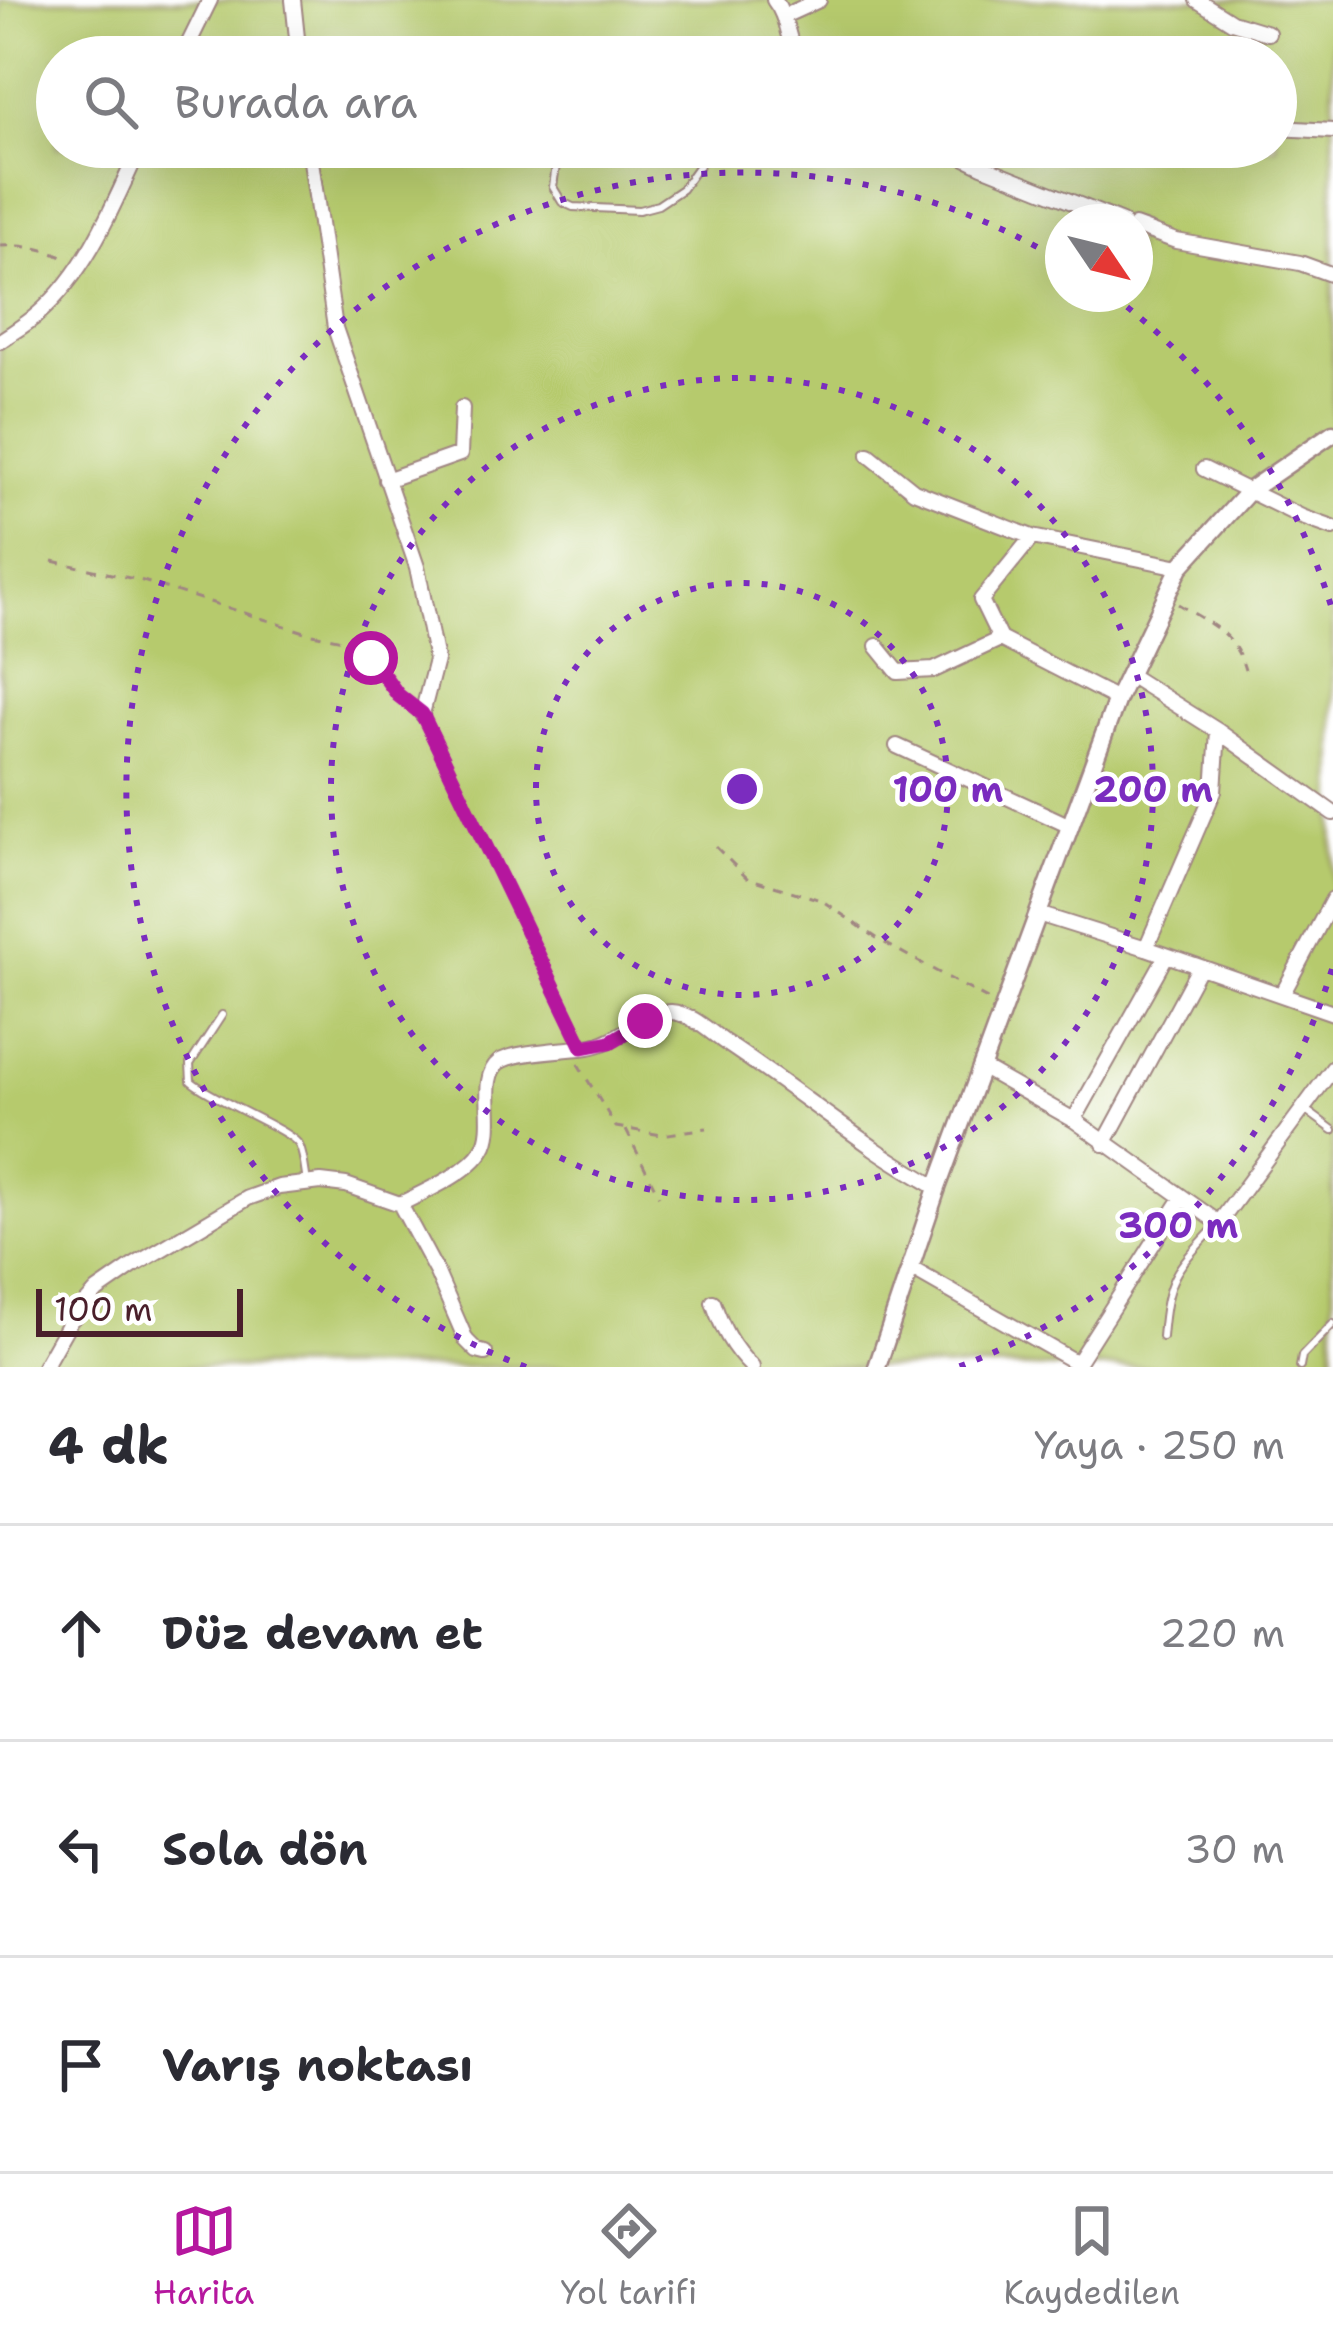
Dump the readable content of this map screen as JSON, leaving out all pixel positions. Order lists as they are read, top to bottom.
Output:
{
  "scale_bar": "100 m",
  "north": "bottom right",
  "page": {
    "search": "Burada ara",
    "scale": "100 m",
    "heading": ["4 dk", "Yaya · 250 m"],
    "list": [
      ["Düz devam et", "220 m"],
      ["Sola dön", "30 m"],
      "Varış noktası"
    ],
    "nav": ["Harita", "Yol tarifi", "Kaydedilen"]
  },
  "rings": ["100 m", "200 m", "300 m"]
}
